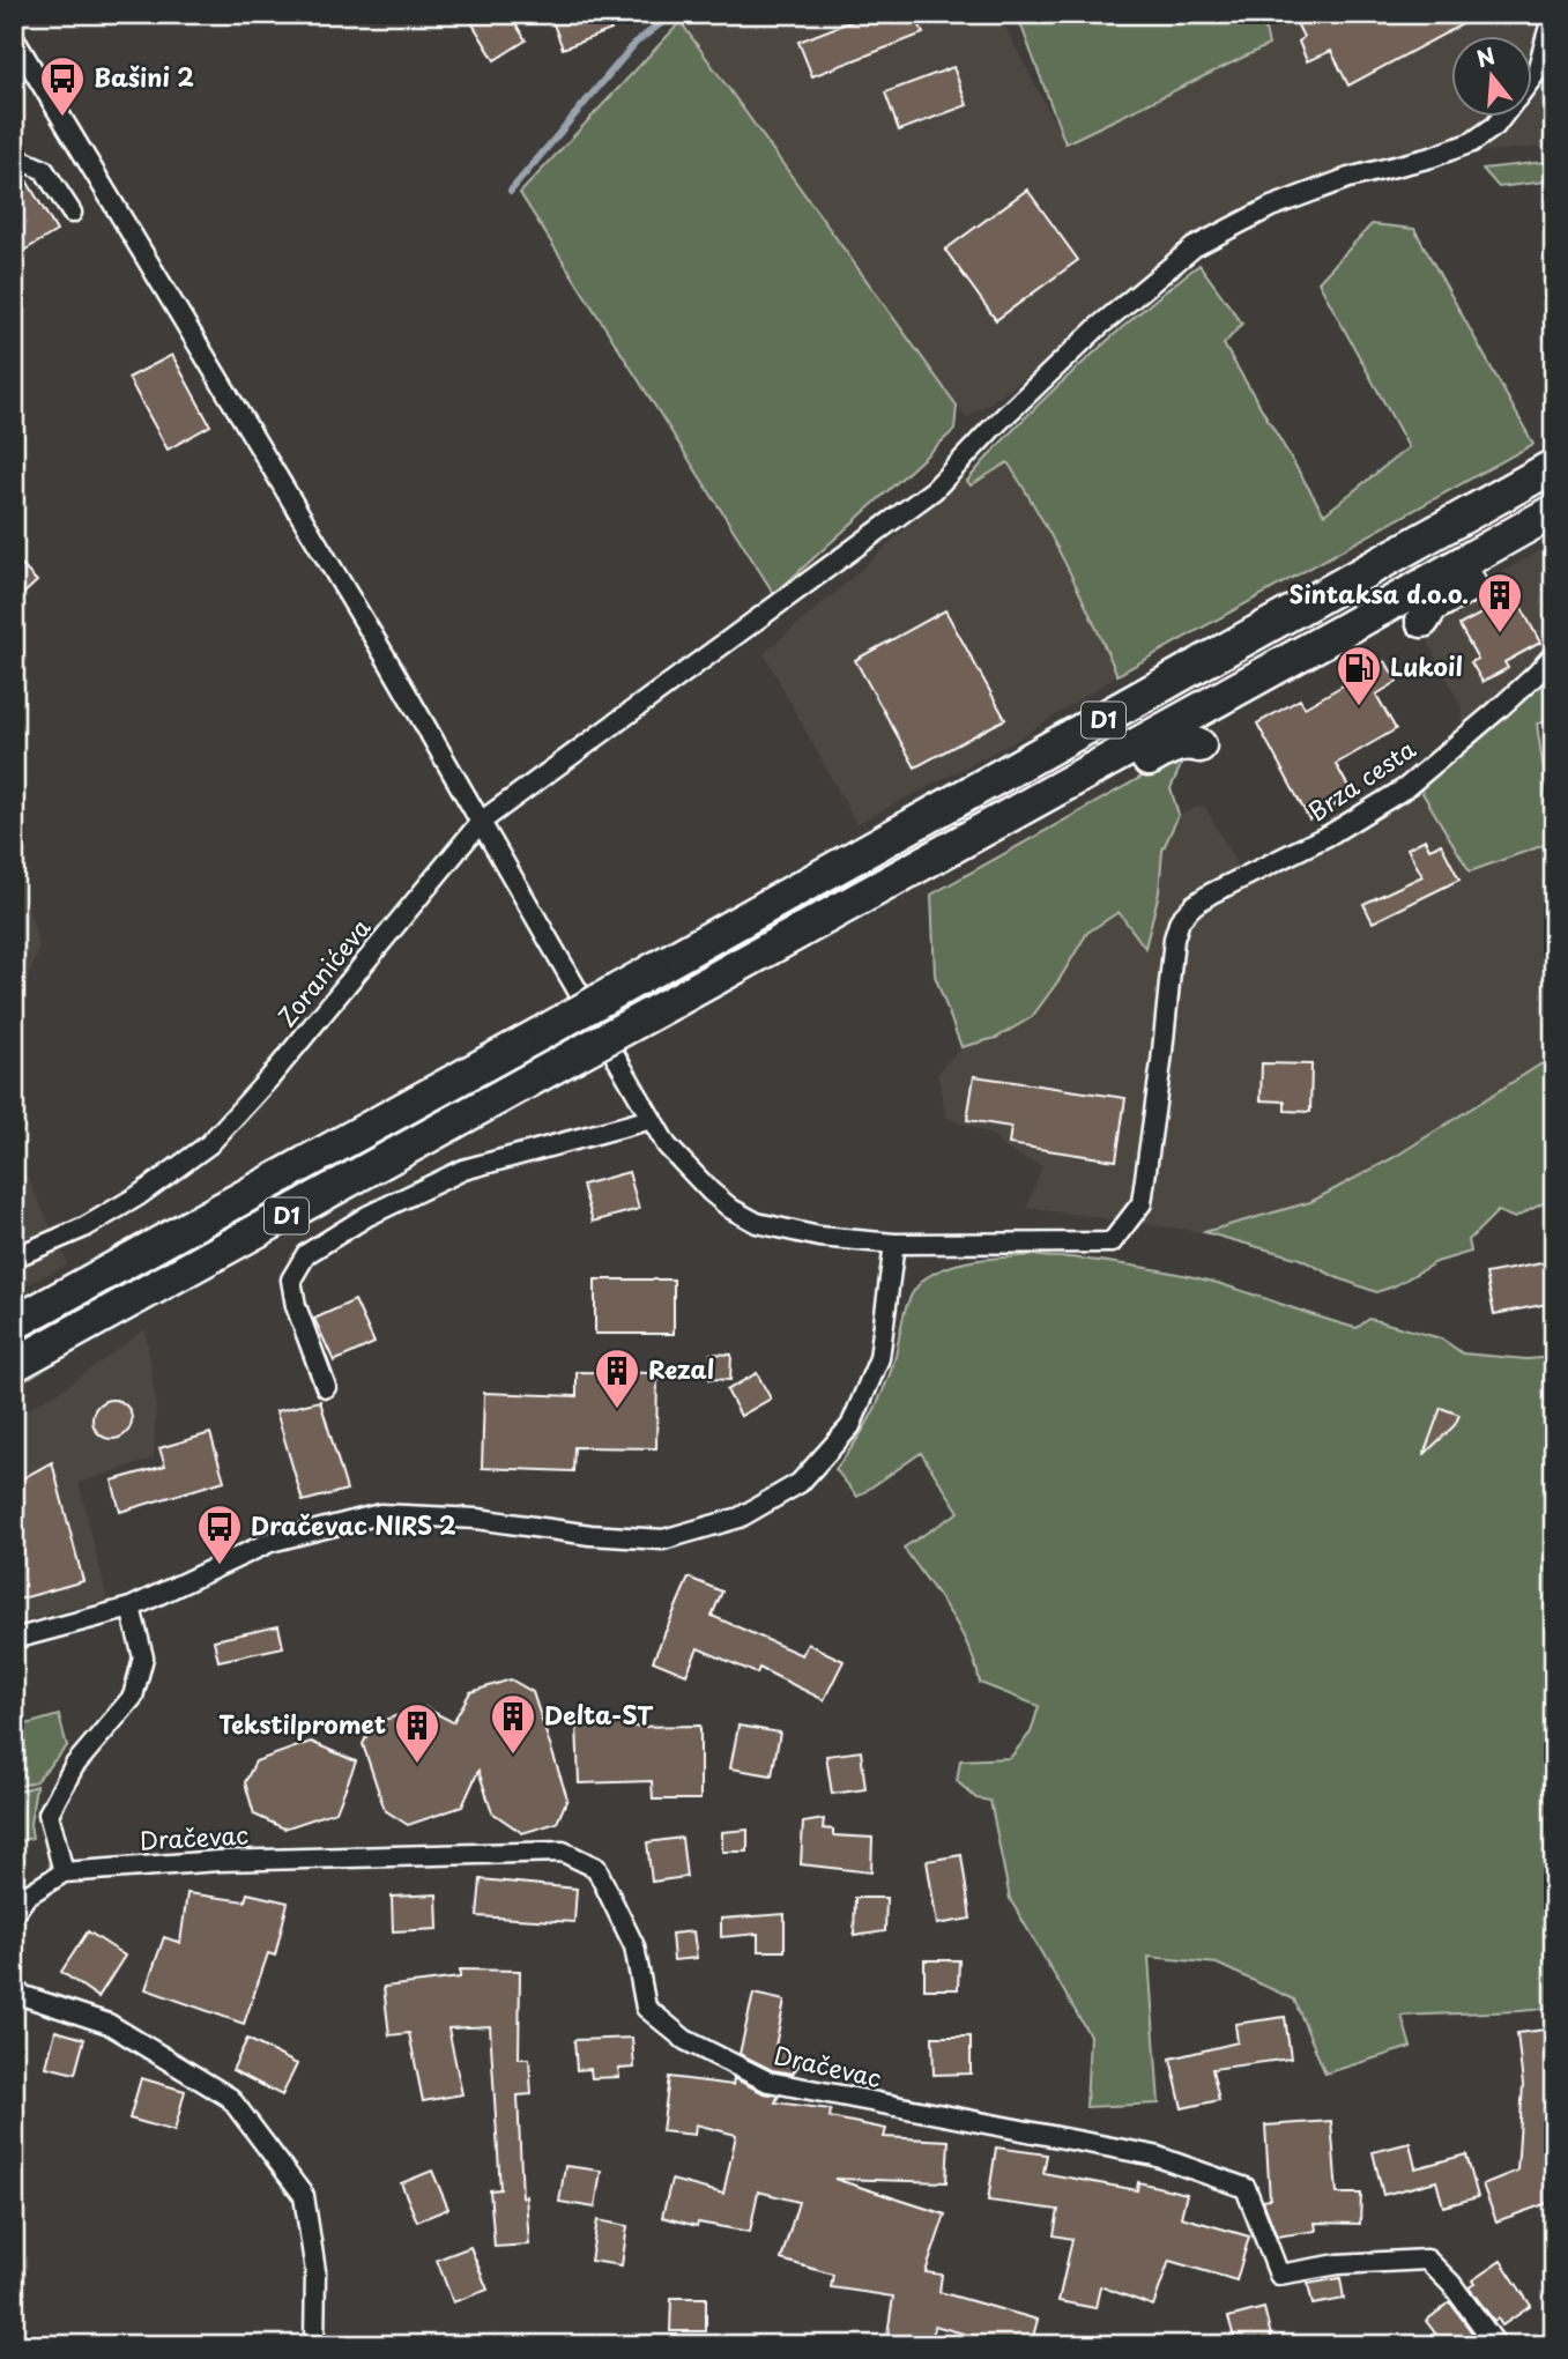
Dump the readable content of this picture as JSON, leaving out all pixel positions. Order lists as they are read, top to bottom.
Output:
{
  "streets": {
    "highway": ["D1"],
    "street": ["Brza cesta", "Zoranićeva", "Dračevac"]
  },
  "places": {
    "bus stop": ["Bašini 2", "Dračevac NIRS 2"],
    "building": [
      "Sintaksa d.o.o.",
      "Rezal",
      "Delta-ST",
      "Tekstilpromet"
    ],
    "fuel station": ["Lukoil"]
  },
  "north": "top"
}
